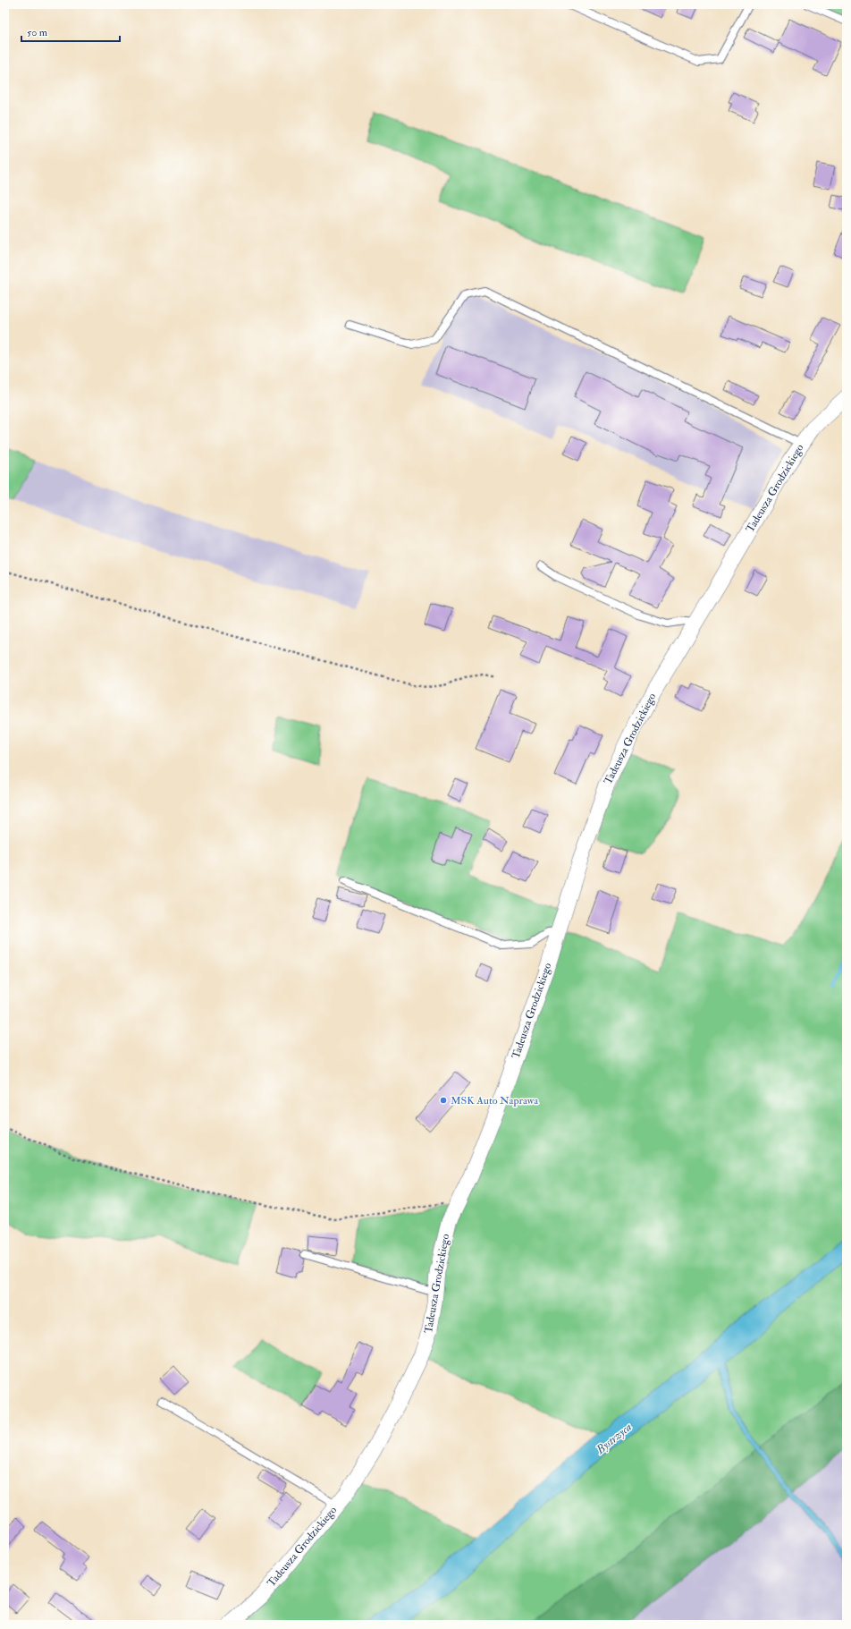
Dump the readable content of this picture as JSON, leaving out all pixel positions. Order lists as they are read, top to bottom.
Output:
{
  "streets": {
    "street": ["Tadeusza Grodzickiego"]
  },
  "water": ["Bystrzyca"],
  "places": ["MSK Auto Naprawa"],
  "scale_bar": "50 m"
}
